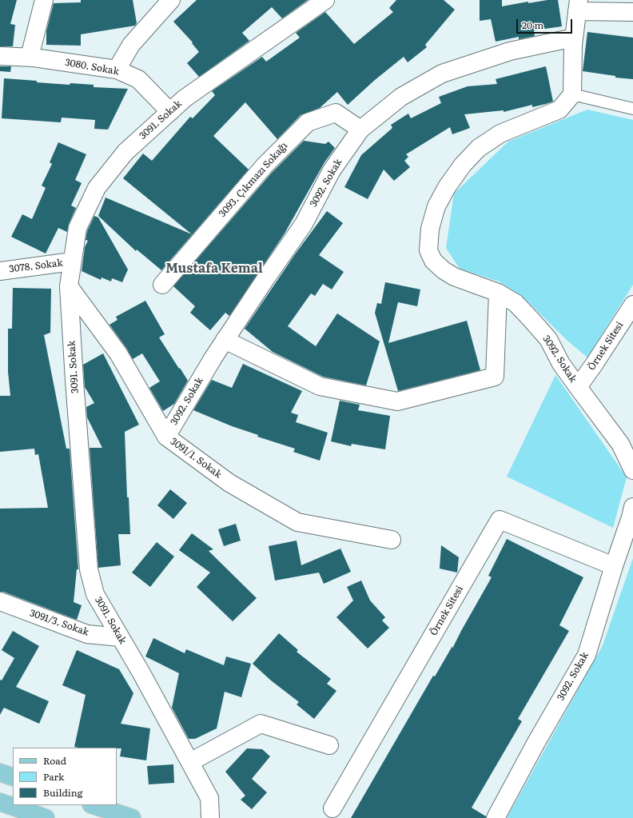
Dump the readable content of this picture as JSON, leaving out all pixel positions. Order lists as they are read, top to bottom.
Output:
{
  "streets": {
    "street": [
      "3080. Sokak",
      "3091. Sokak",
      "3093. Çıkmazı Sokağı",
      "3092. Sokak",
      "3078. Sokak",
      "Örnek Sitesi",
      "3091/1. Sokak",
      "3091/3. Sokak"
    ]
  },
  "crossings": [
    ["3080. Sokak", "3091. Sokak"],
    ["3091. Sokak", "3078. Sokak"],
    ["3091. Sokak", "3091/1. Sokak"],
    ["3091. Sokak", "3091/3. Sokak"],
    ["3093. Çıkmazı Sokağı", "3092. Sokak"],
    ["3092. Sokak", "Örnek Sitesi"],
    ["3092. Sokak", "3091/1. Sokak"]
  ],
  "districts": ["Mustafa Kemal"],
  "legend": ["Road", "Park", "Building"],
  "scale_bar": "20 m"
}
